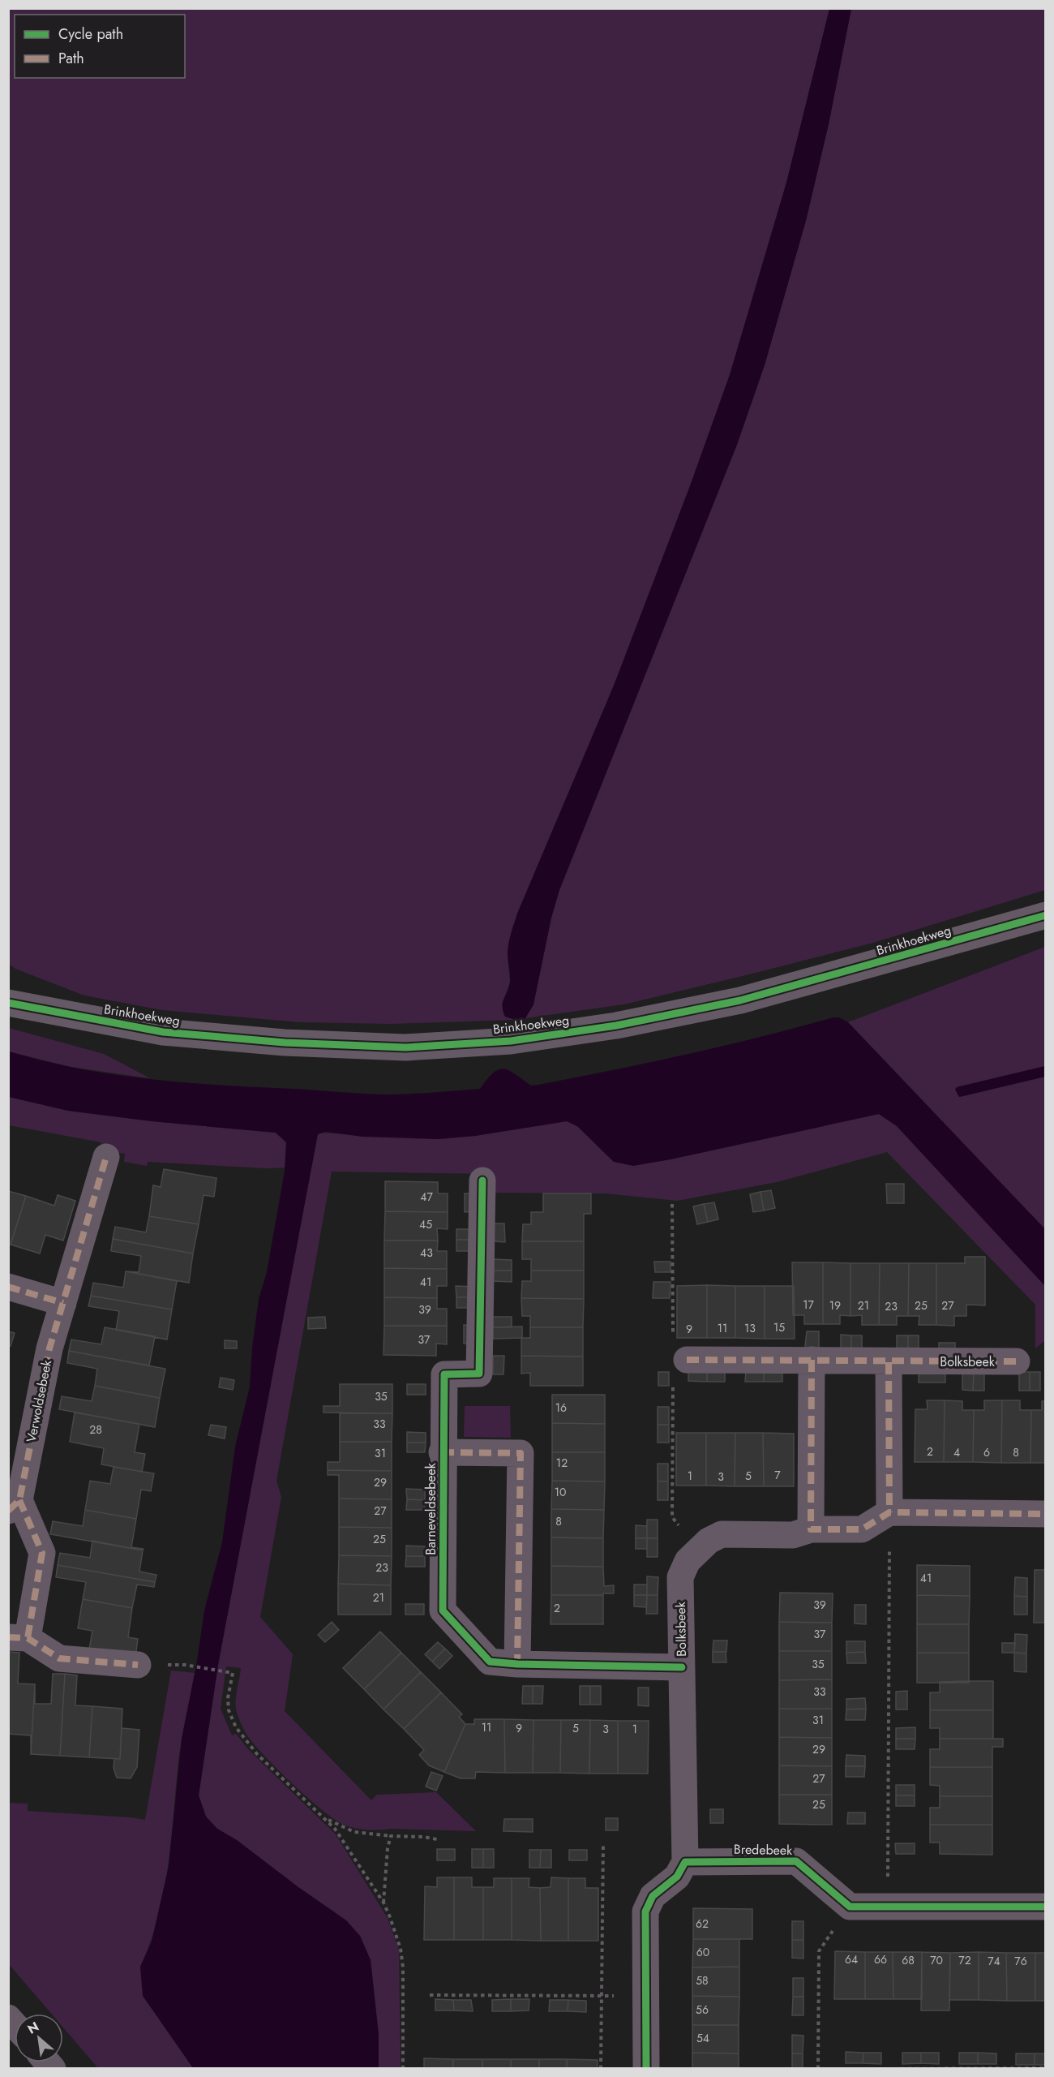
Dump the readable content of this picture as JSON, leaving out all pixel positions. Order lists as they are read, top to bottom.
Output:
{
  "streets": {
    "street": [
      "Brinkhoekweg",
      "Bolksbeek",
      "Verwoldsebeek",
      "Barneveldsebeek",
      "Bredebeek"
    ]
  },
  "crossings": [
    ["Bolksbeek", "Barneveldsebeek"],
    ["Bolksbeek", "Bredebeek"]
  ],
  "house_numbers": [
    "47",
    "45",
    "43",
    "41",
    "17",
    "19",
    "21",
    "25",
    "27",
    "23",
    "39",
    "15",
    "11",
    "13",
    "9",
    "37",
    "35",
    "16",
    "33",
    "28",
    "2",
    "4",
    "6",
    "8",
    "31",
    "12",
    "7",
    "1",
    "5",
    "3",
    "29",
    "10",
    "27",
    "8",
    "25",
    "23",
    "41",
    "21",
    "39",
    "2",
    "37",
    "35",
    "33",
    "31",
    "11",
    "9",
    "5",
    "3",
    "1",
    "29",
    "27",
    "25",
    "62",
    "60",
    "64",
    "66",
    "68",
    "70",
    "72",
    "74",
    "76",
    "58",
    "56",
    "54"
  ],
  "legend": ["Cycle path", "Path"],
  "north": "top left"
}
